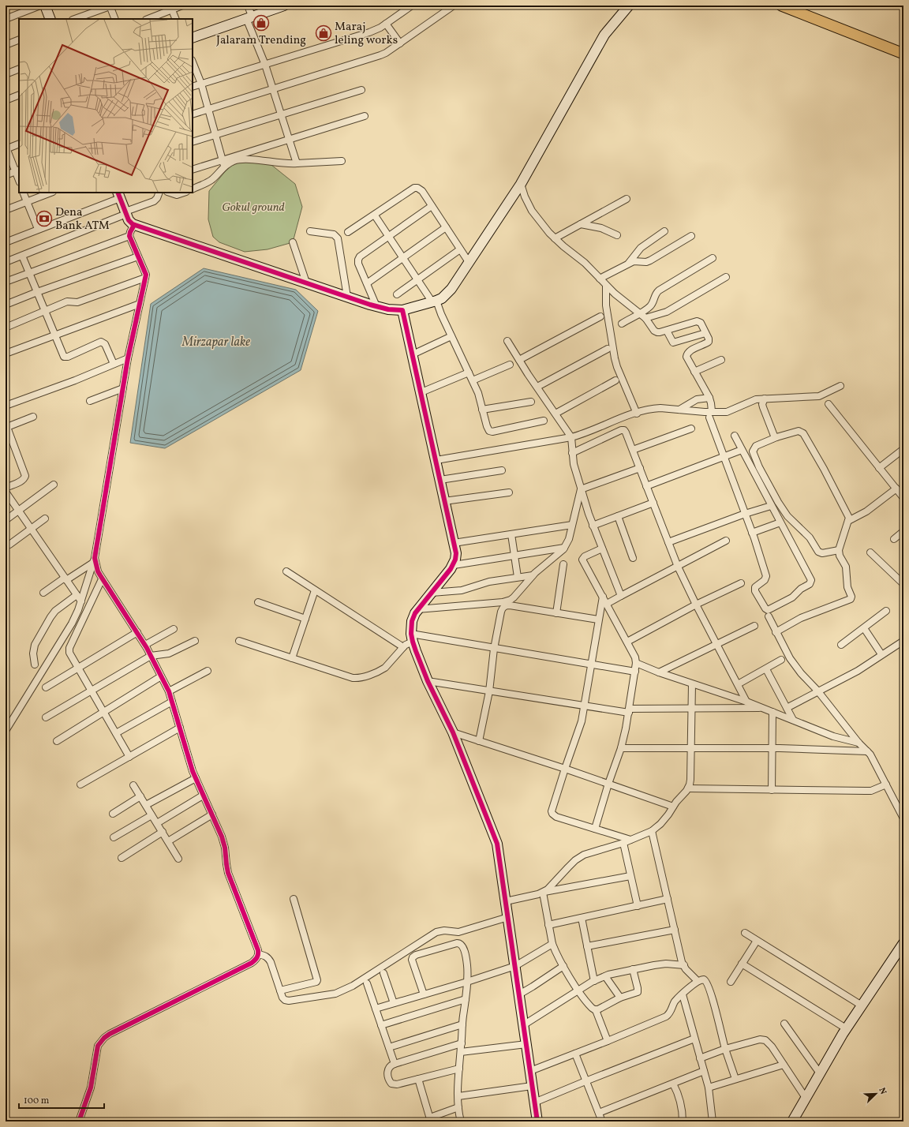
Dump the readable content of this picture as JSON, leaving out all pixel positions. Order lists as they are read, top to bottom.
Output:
{
  "water": ["Mirzapar lake"],
  "parks": ["Gokul ground"],
  "places": {
    "shop": ["Jalaram Trending", "Maraj leling works"],
    "bank": ["Dena Bank ATM"]
  },
  "scale_bar": "100 m",
  "north": "top right"
}
